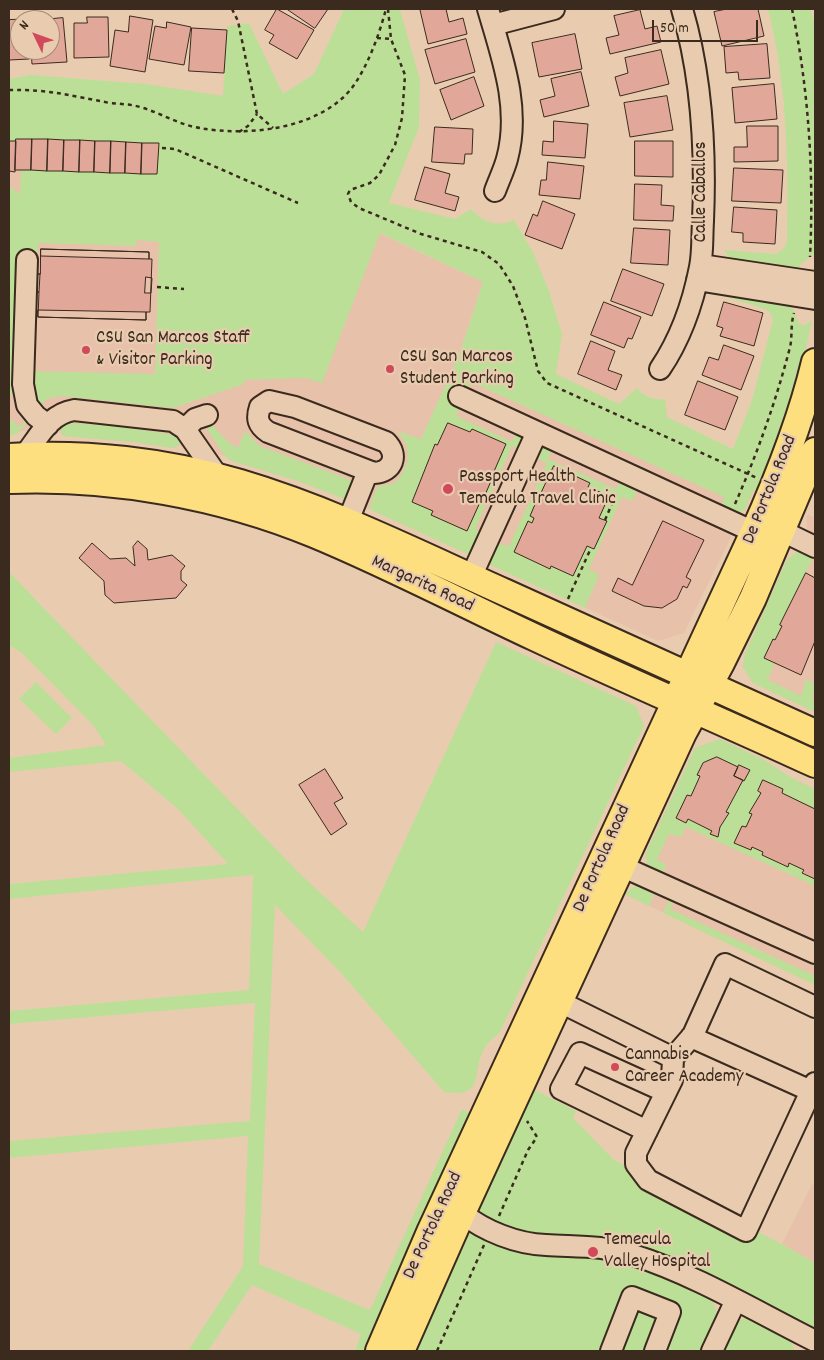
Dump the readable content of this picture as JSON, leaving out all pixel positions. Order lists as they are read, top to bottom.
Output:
{
  "streets": {
    "main road": ["De Portola Road", "Margarita Road"],
    "street": ["Calle Caballos"]
  },
  "crossings": [
    ["De Portola Road", "Margarita Road"]
  ],
  "places": [
    "CSU San Marcos Staff & Visitor Parking",
    "CSU San Marcos Student Parking",
    "Passport Health Temecula Travel Clinic",
    "Cannabis Career Academy",
    "Temecula Valley Hospital"
  ],
  "scale_bar": "50 m",
  "north": "top left"
}
